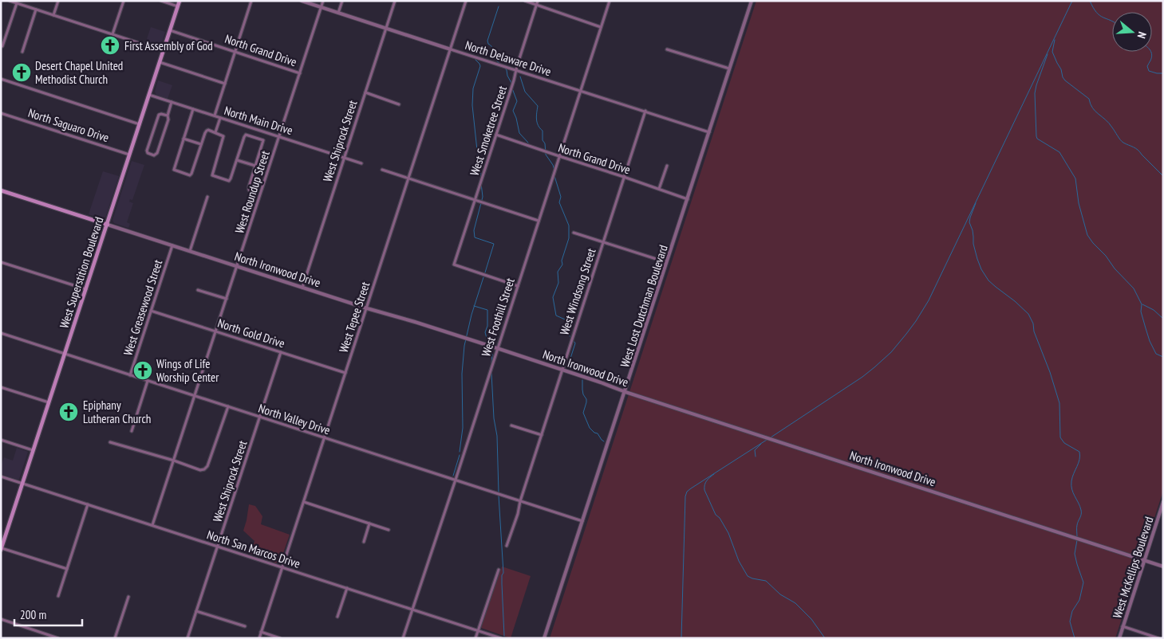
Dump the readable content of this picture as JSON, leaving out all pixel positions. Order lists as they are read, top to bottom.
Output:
{
  "streets": {
    "main road": ["North Ironwood Drive", "West Superstition Boulevard"],
    "street": [
      "North Grand Drive",
      "North Delaware Drive",
      "North Main Drive",
      "North Saguaro Drive",
      "West Smoketree Street",
      "West Shiprock Street",
      "West Roundup Street",
      "West Windsong Street",
      "West Lost Dutchman Boulevard",
      "West Greasewood Street",
      "West Tepee Street",
      "West Foothill Street",
      "North Gold Drive",
      "North Valley Drive",
      "North San Marcos Drive",
      "West McKellips Boulevard"
    ]
  },
  "crossings": [
    ["North Grand Drive", "West Smoketree Street"],
    ["North Grand Drive", "West Roundup Street"],
    ["North Grand Drive", "West Superstition Boulevard"],
    ["North Grand Drive", "West Windsong Street"],
    ["North Grand Drive", "West Lost Dutchman Boulevard"],
    ["North Grand Drive", "West Foothill Street"],
    ["North Delaware Drive", "West Smoketree Street"],
    ["North Delaware Drive", "West Shiprock Street"],
    ["North Delaware Drive", "West Roundup Street"],
    ["North Delaware Drive", "West Windsong Street"],
    ["North Delaware Drive", "West Lost Dutchman Boulevard"],
    ["North Delaware Drive", "West Tepee Street"],
    ["North Delaware Drive", "West Foothill Street"],
    ["North Main Drive", "West Shiprock Street"],
    ["North Main Drive", "West Roundup Street"],
    ["North Main Drive", "West Superstition Boulevard"],
    ["North Saguaro Drive", "West Superstition Boulevard"],
    ["West Smoketree Street", "West Foothill Street"],
    ["West Shiprock Street", "North Ironwood Drive"],
    ["West Shiprock Street", "North Gold Drive"],
    ["West Shiprock Street", "North Valley Drive"],
    ["West Shiprock Street", "North San Marcos Drive"],
    ["West Roundup Street", "North Ironwood Drive"],
    ["West Roundup Street", "North Gold Drive"],
    ["West Roundup Street", "North Valley Drive"],
    ["West Roundup Street", "North San Marcos Drive"],
    ["North Ironwood Drive", "West Superstition Boulevard"],
    ["North Ironwood Drive", "West Windsong Street"],
    ["North Ironwood Drive", "West Lost Dutchman Boulevard"],
    ["North Ironwood Drive", "West Greasewood Street"],
    ["North Ironwood Drive", "West Tepee Street"],
    ["North Ironwood Drive", "West Foothill Street"],
    ["North Ironwood Drive", "West McKellips Boulevard"],
    ["West Superstition Boulevard", "North Valley Drive"],
    ["West Superstition Boulevard", "North San Marcos Drive"],
    ["West Windsong Street", "North Valley Drive"],
    ["West Lost Dutchman Boulevard", "North Valley Drive"],
    ["West Greasewood Street", "North Gold Drive"],
    ["West Greasewood Street", "North Valley Drive"],
    ["West Tepee Street", "North Gold Drive"],
    ["West Tepee Street", "North Valley Drive"],
    ["West Tepee Street", "North San Marcos Drive"],
    ["West Foothill Street", "North Valley Drive"],
    ["West Foothill Street", "North San Marcos Drive"]
  ],
  "places": {
    "church": [
      "First Assembly of God",
      "Desert Chapel United Methodist Church",
      "Wings of Life Worship Center",
      "Epiphany Lutheran Church"
    ]
  },
  "scale_bar": "200 m",
  "north": "right"
}
